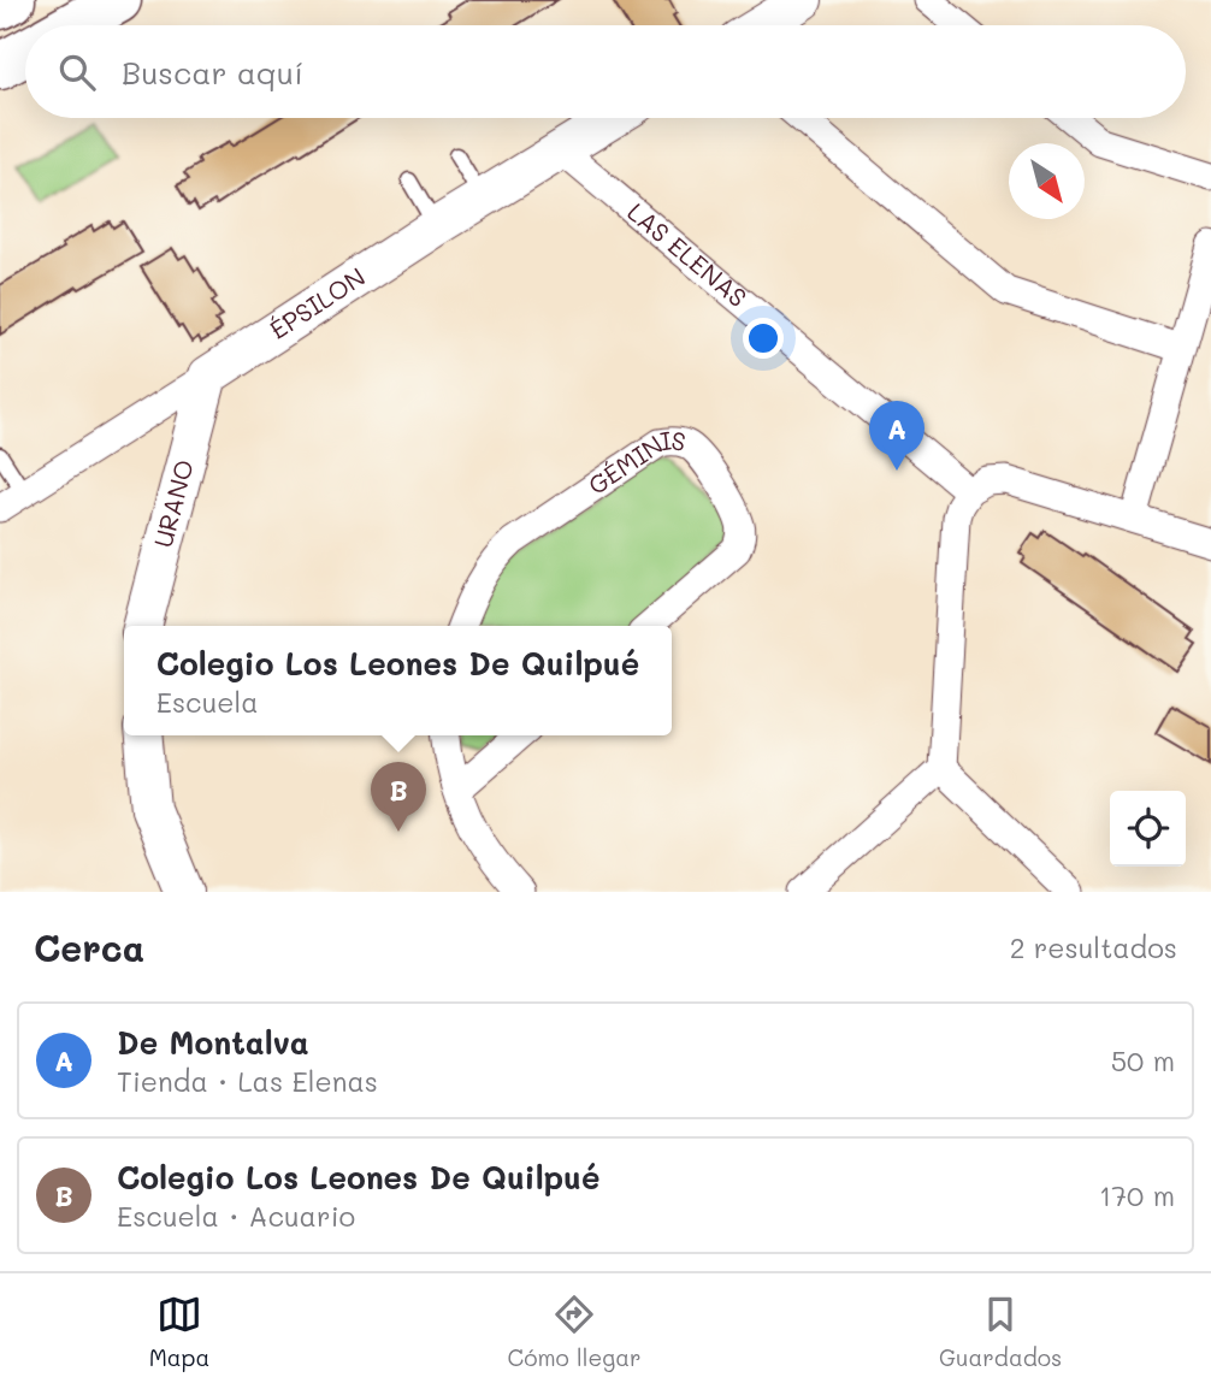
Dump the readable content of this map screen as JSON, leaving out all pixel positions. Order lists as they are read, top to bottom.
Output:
{
  "streets": {
    "street": [
      "LAS ELENAS",
      "ÉPSILON",
      "GÉMINIS",
      "URANO"
    ]
  },
  "crossings": [
    ["LAS ELENAS", "ÉPSILON"],
    ["ÉPSILON", "URANO"]
  ],
  "north": "bottom right",
  "page": {
    "search": "Buscar aquí",
    "pins": ["A", "B"],
    "popup": ["Colegio Los Leones De Quilpué", "Escuela"],
    "heading": ["Cerca", "2 resultados"],
    "list": [
      {
        "mark": "A",
        "name": "De Montalva",
        "note": "Tienda · Las Elenas",
        "value": "50 m"
      },
      {
        "mark": "B",
        "name": "Colegio Los Leones De Quilpué",
        "note": "Escuela · Acuario",
        "value": "170 m"
      }
    ],
    "nav": ["Mapa", "Cómo llegar", "Guardados"]
  }
}
